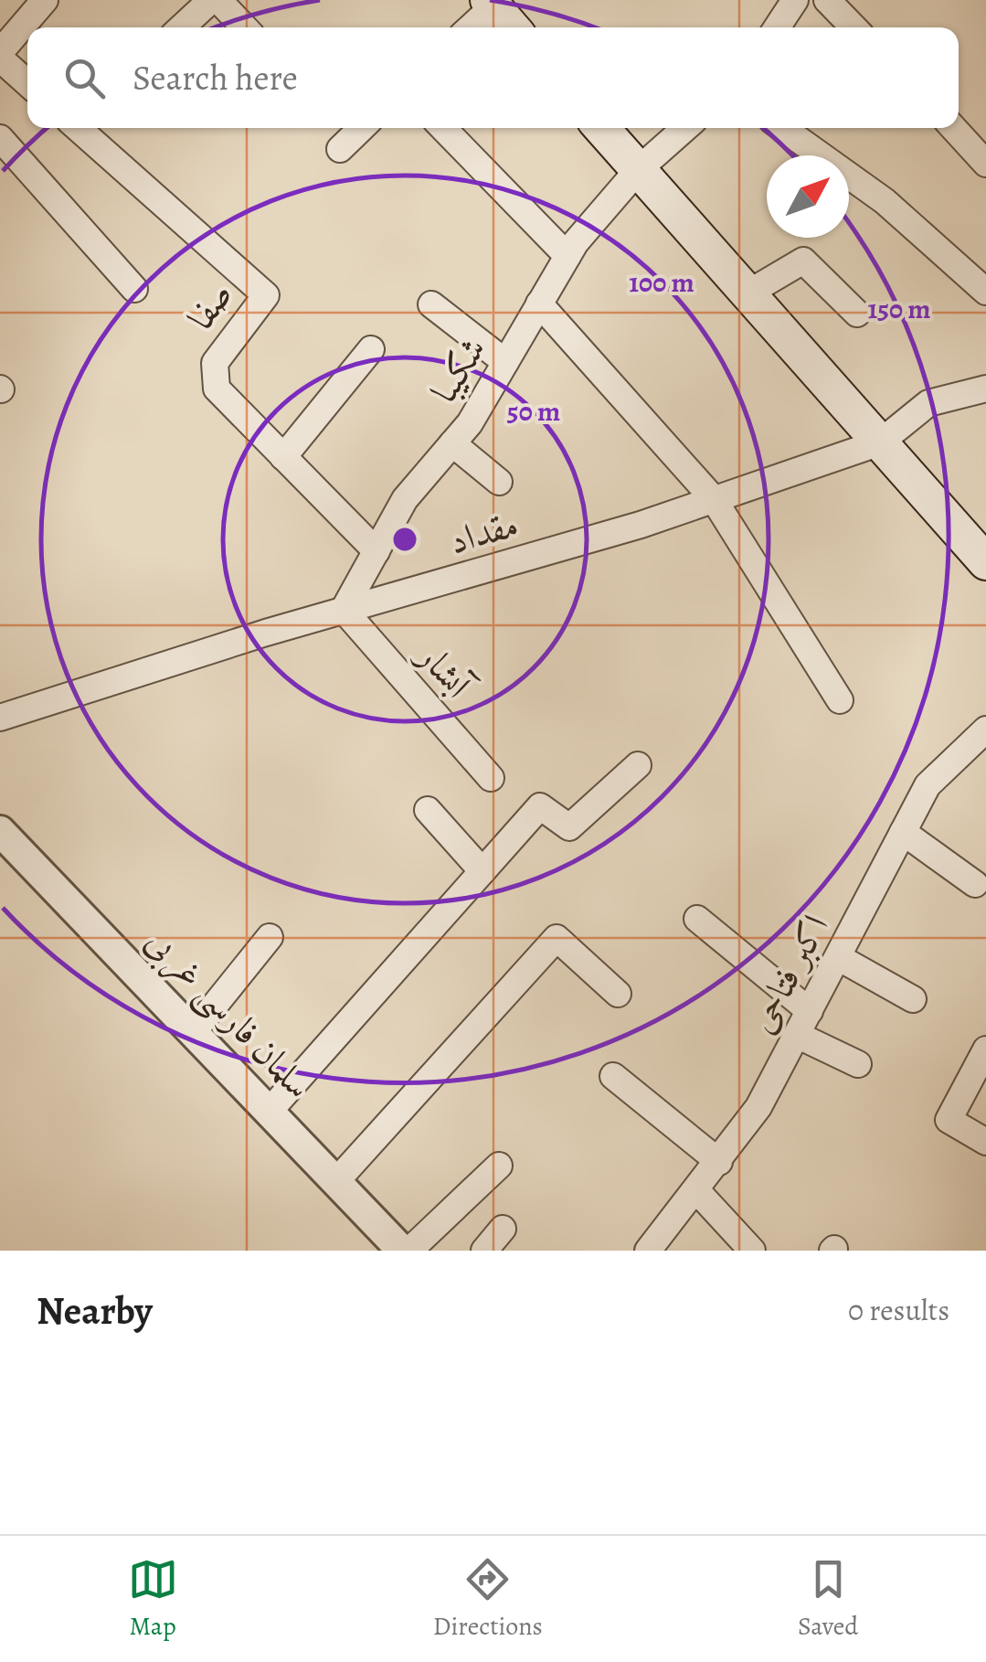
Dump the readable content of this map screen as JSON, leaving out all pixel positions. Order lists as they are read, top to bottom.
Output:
{
  "streets": {
    "street": [
      "صفا",
      "شکیبا",
      "مقداد",
      "آبشار",
      "اکبر فتاحی",
      "سلمان فارسی غربی"
    ]
  },
  "crossings": [
    ["صفا", "شکیبا"],
    ["شکیبا", "مقداد"],
    ["شکیبا", "آبشار"],
    ["مقداد", "آبشار"]
  ],
  "north": "top right",
  "page": {
    "search": "Search here",
    "heading": ["Nearby", "0 results"],
    "nav": ["Map", "Directions", "Saved"]
  },
  "rings": ["100 m", "150 m", "50 m"]
}
